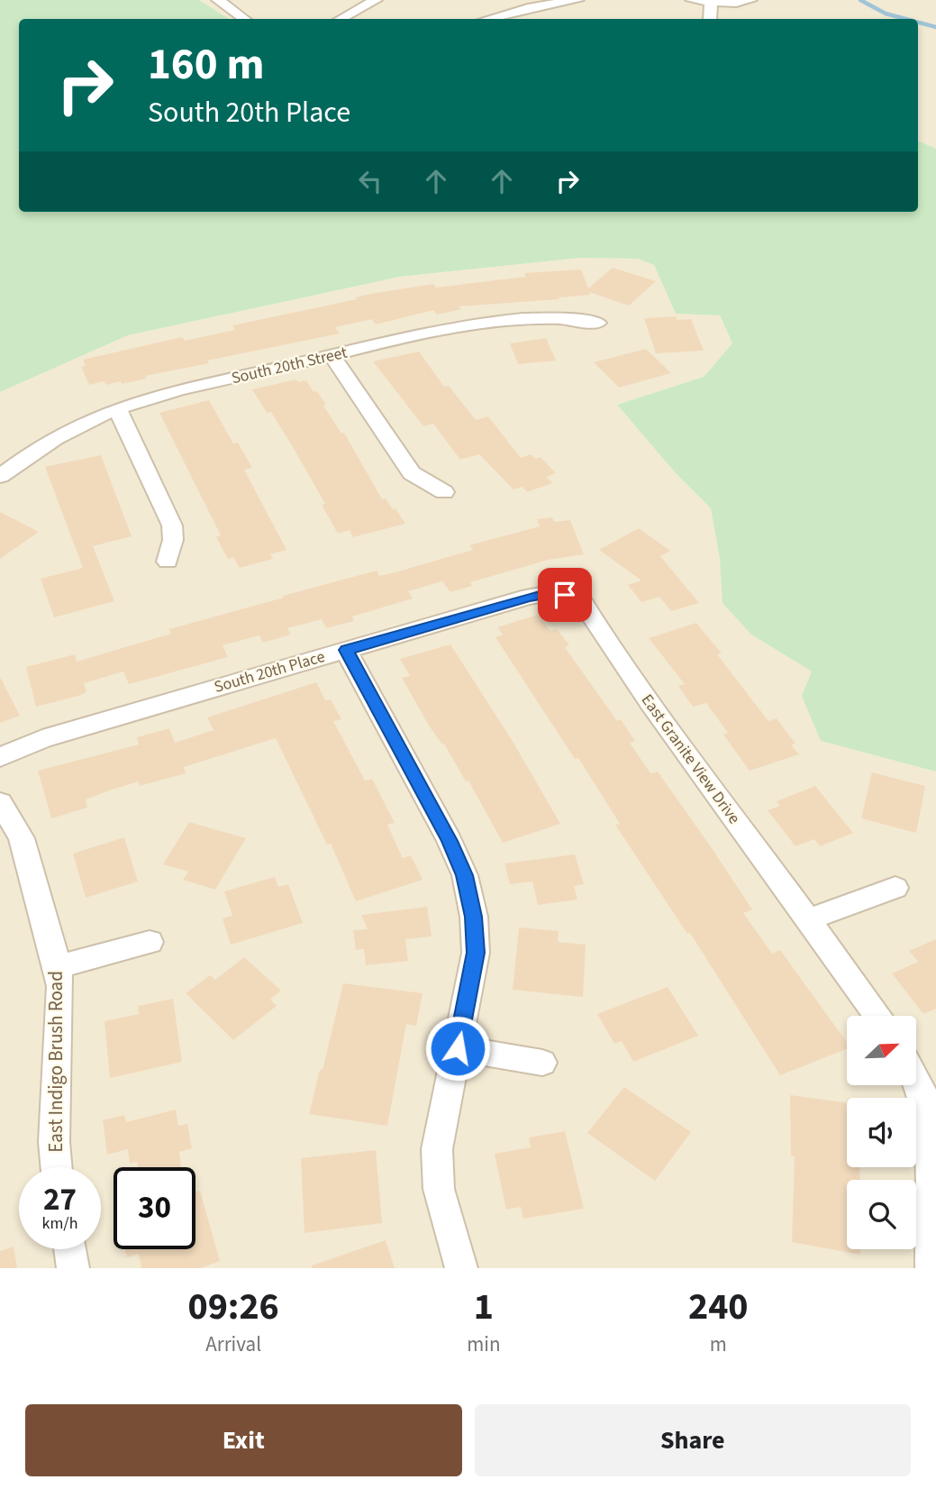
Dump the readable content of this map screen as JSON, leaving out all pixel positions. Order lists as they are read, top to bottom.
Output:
{
  "streets": {
    "street": [
      "South 20th Street",
      "South 20th Place",
      "East Granite View Drive",
      "East Indigo Brush Road"
    ]
  },
  "crossings": [
    ["South 20th Place", "East Granite View Drive"]
  ],
  "north": "top right",
  "page": {
    "turn": ["160 m", "South 20th Place"],
    "speed": "27 km/h",
    "limit": "30",
    "eta": [
      "09:26",
      "Arrival",
      "1",
      "min",
      "240",
      "m"
    ],
    "buttons": ["Exit", "Share"]
  }
}
